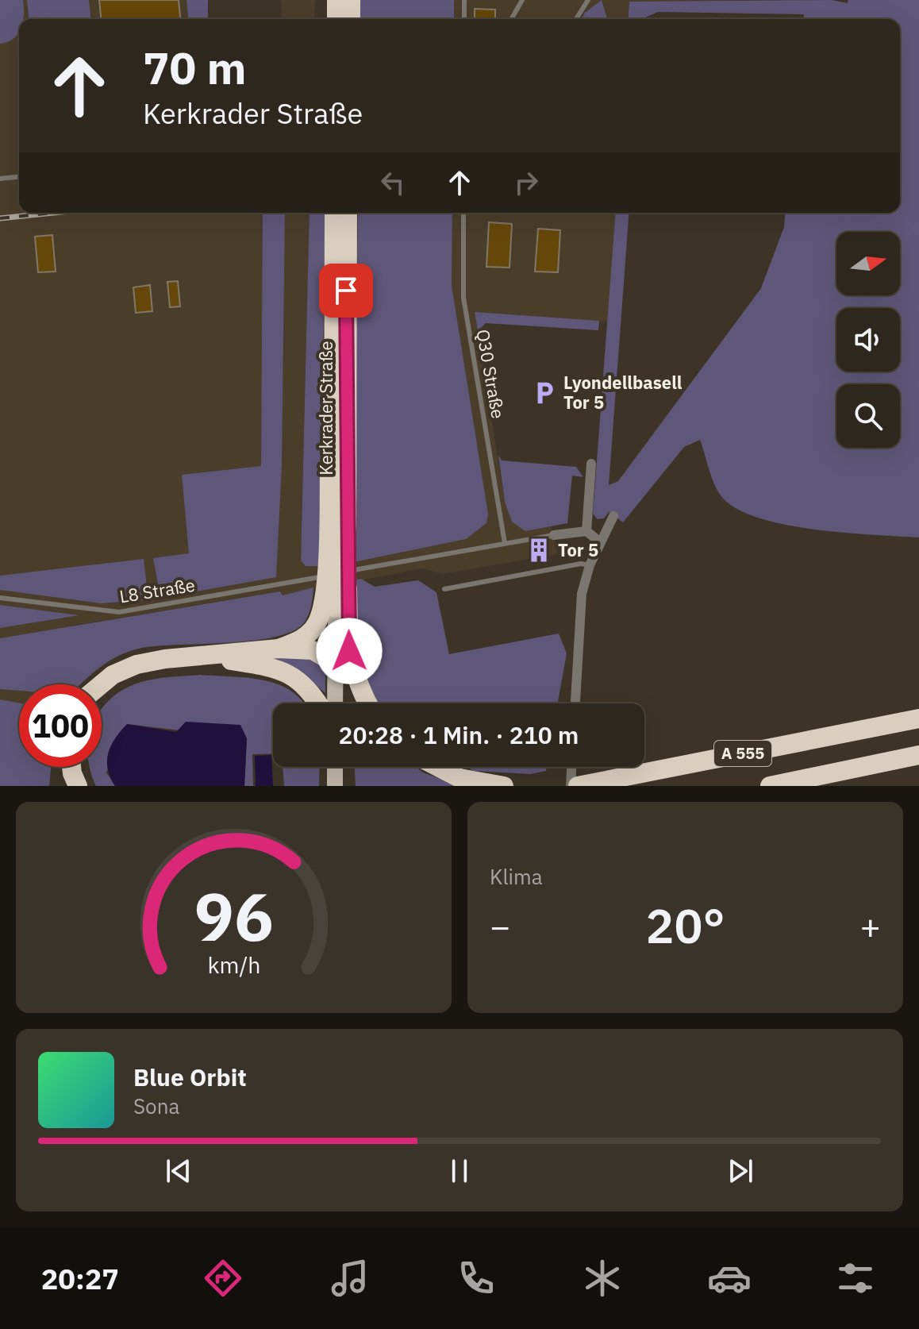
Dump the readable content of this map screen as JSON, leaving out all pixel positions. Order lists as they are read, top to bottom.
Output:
{
  "streets": {
    "highway": ["Kerkrader Straße", "A 555"],
    "lane": ["Q30 Straße", "L8 Straße"]
  },
  "places": {
    "parking": ["Lyondellbasell Tor 5"],
    "building": ["Tor 5"]
  },
  "north": "right",
  "page": {
    "turn": ["70 m", "Kerkrader Straße"],
    "limit": "100",
    "trip": "20:28 · 1 Min. · 210 m",
    "tile": "Klima",
    "heat": ["−", "20°", "+"],
    "song": ["Blue Orbit", "Sona"],
    "tabs": "20:27",
    "gauge": ["96", "km/h"]
  }
}
